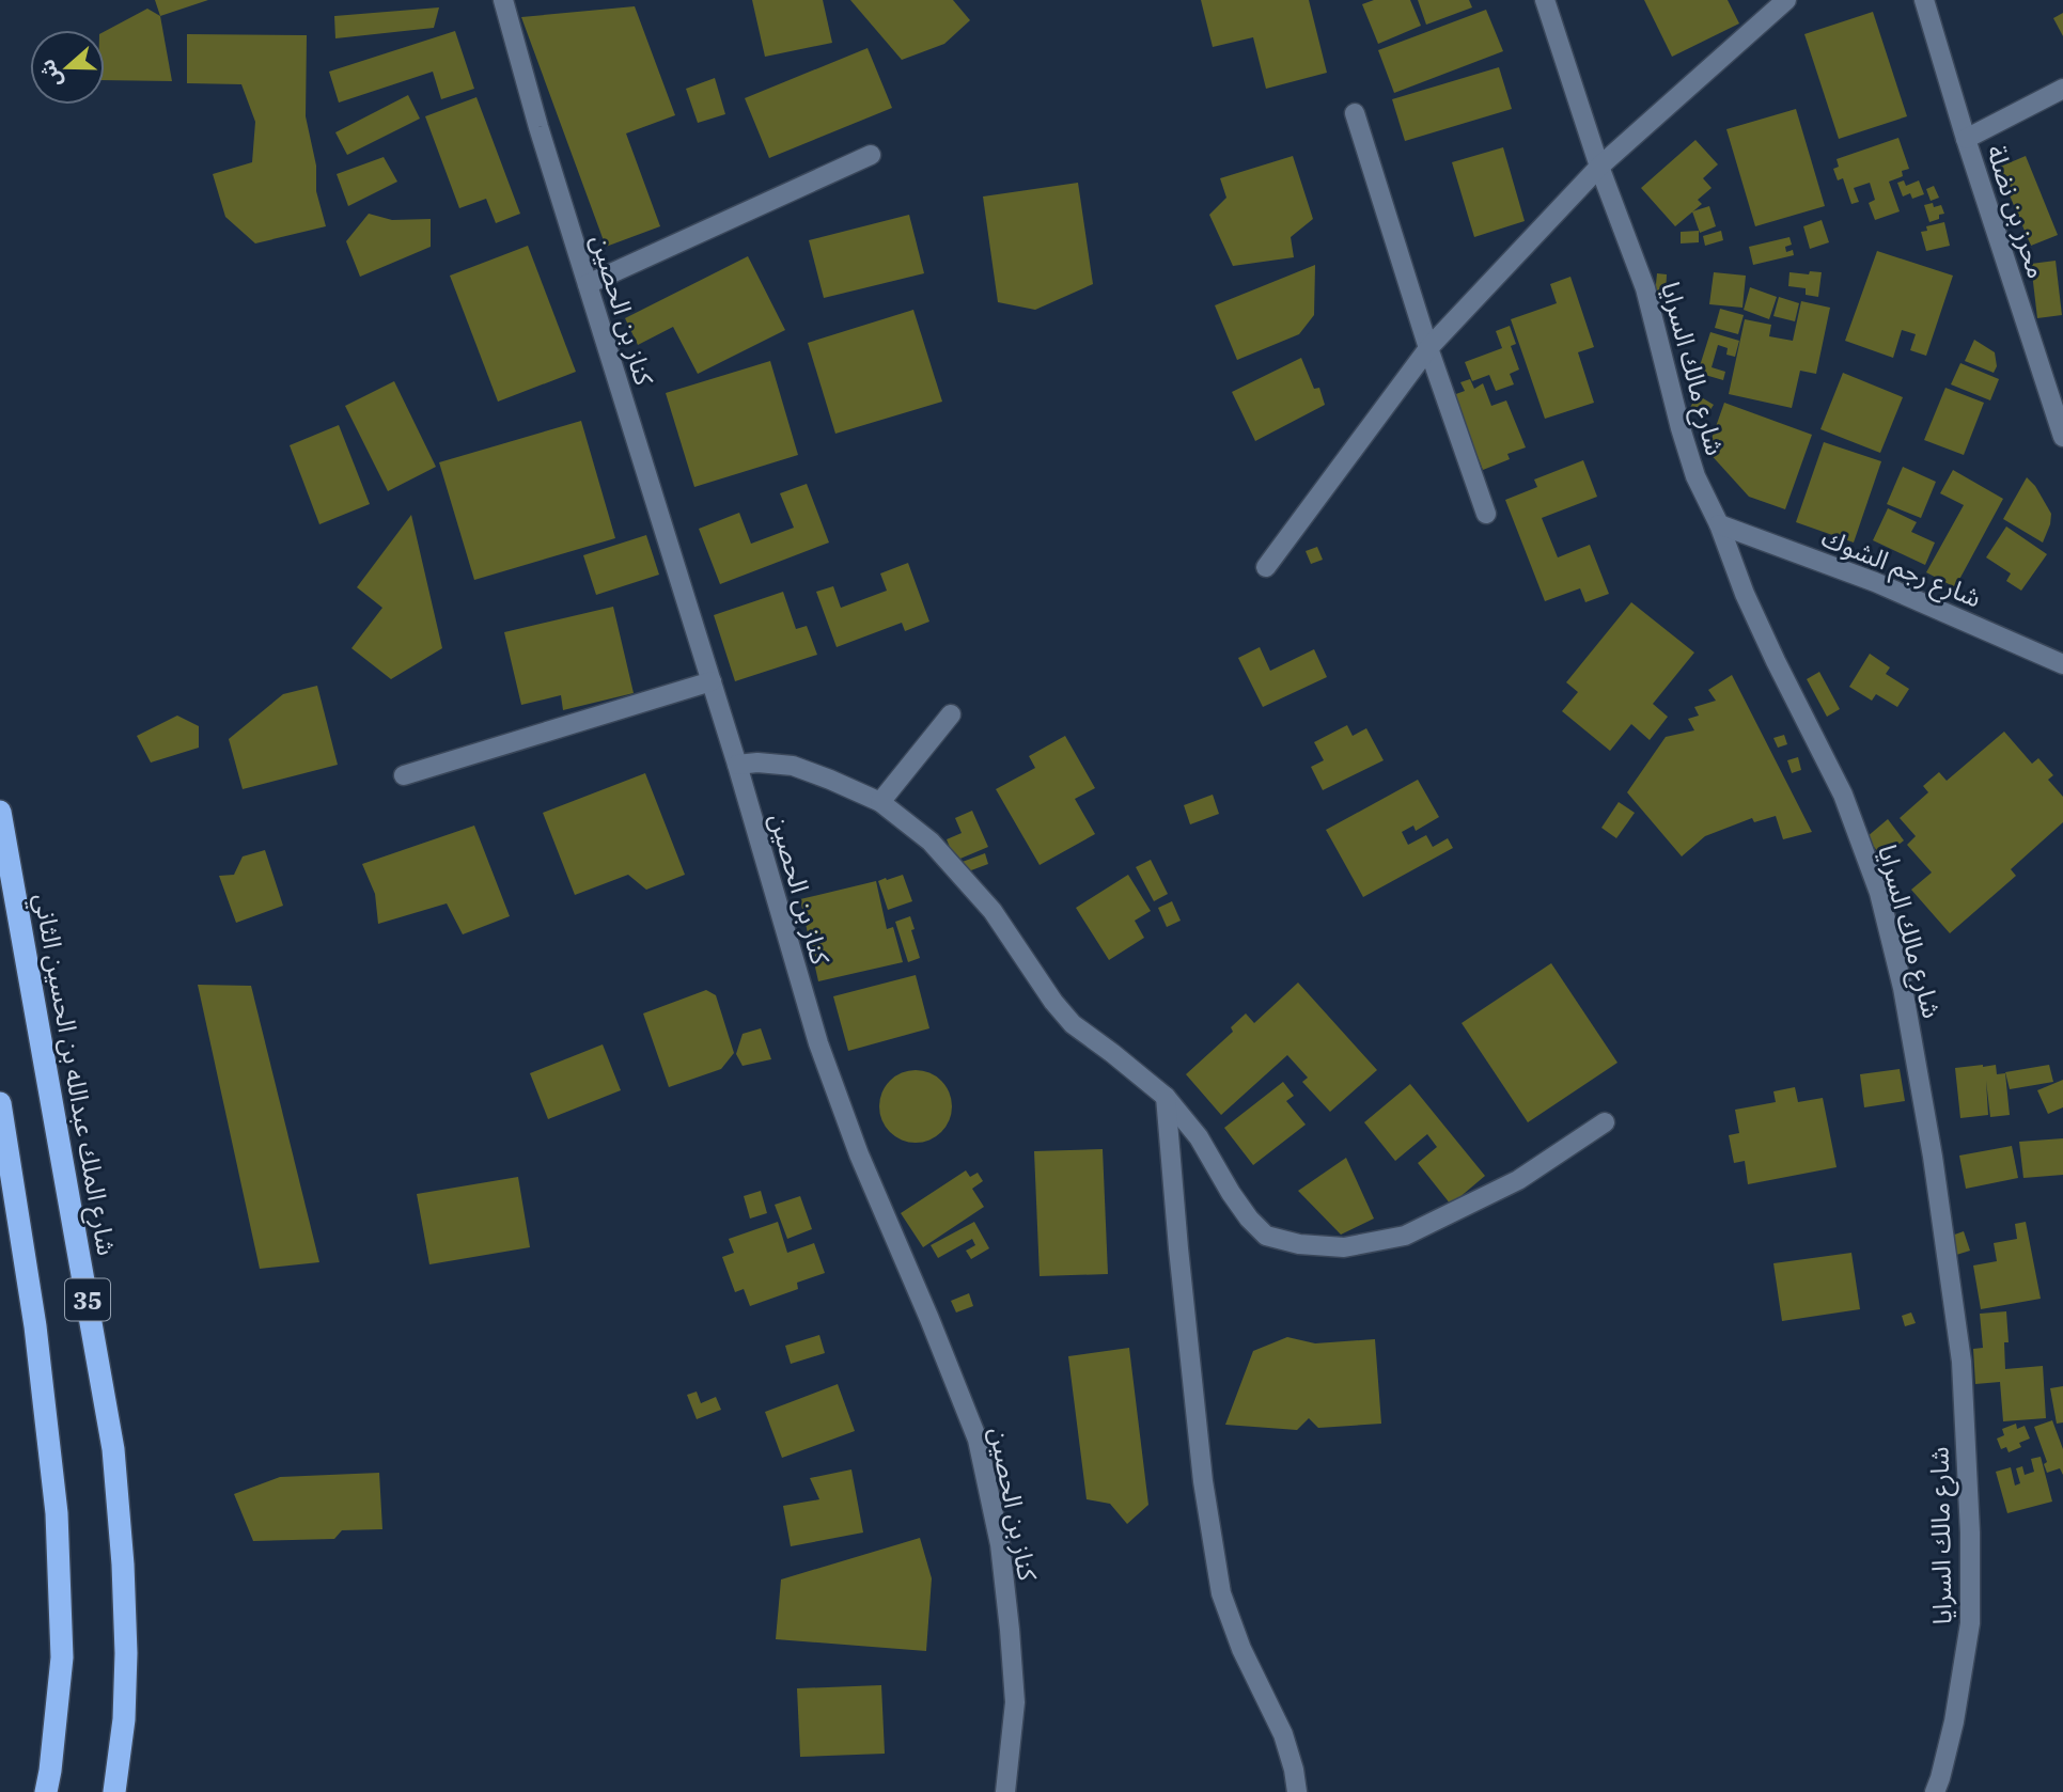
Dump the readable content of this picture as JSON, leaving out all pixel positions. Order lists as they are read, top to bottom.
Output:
{
  "streets": {
    "highway": ["شارع الملك عبدالله بن الحسين الثاني", "35"],
    "street": [
      "محرز بن نضلة",
      "كناز بن الحصين",
      "شارع مالك السرايا",
      "شارع رجم الشوك"
    ]
  },
  "crossings": [
    ["شارع مالك السرايا", "شارع رجم الشوك"]
  ],
  "north": "left"
}
